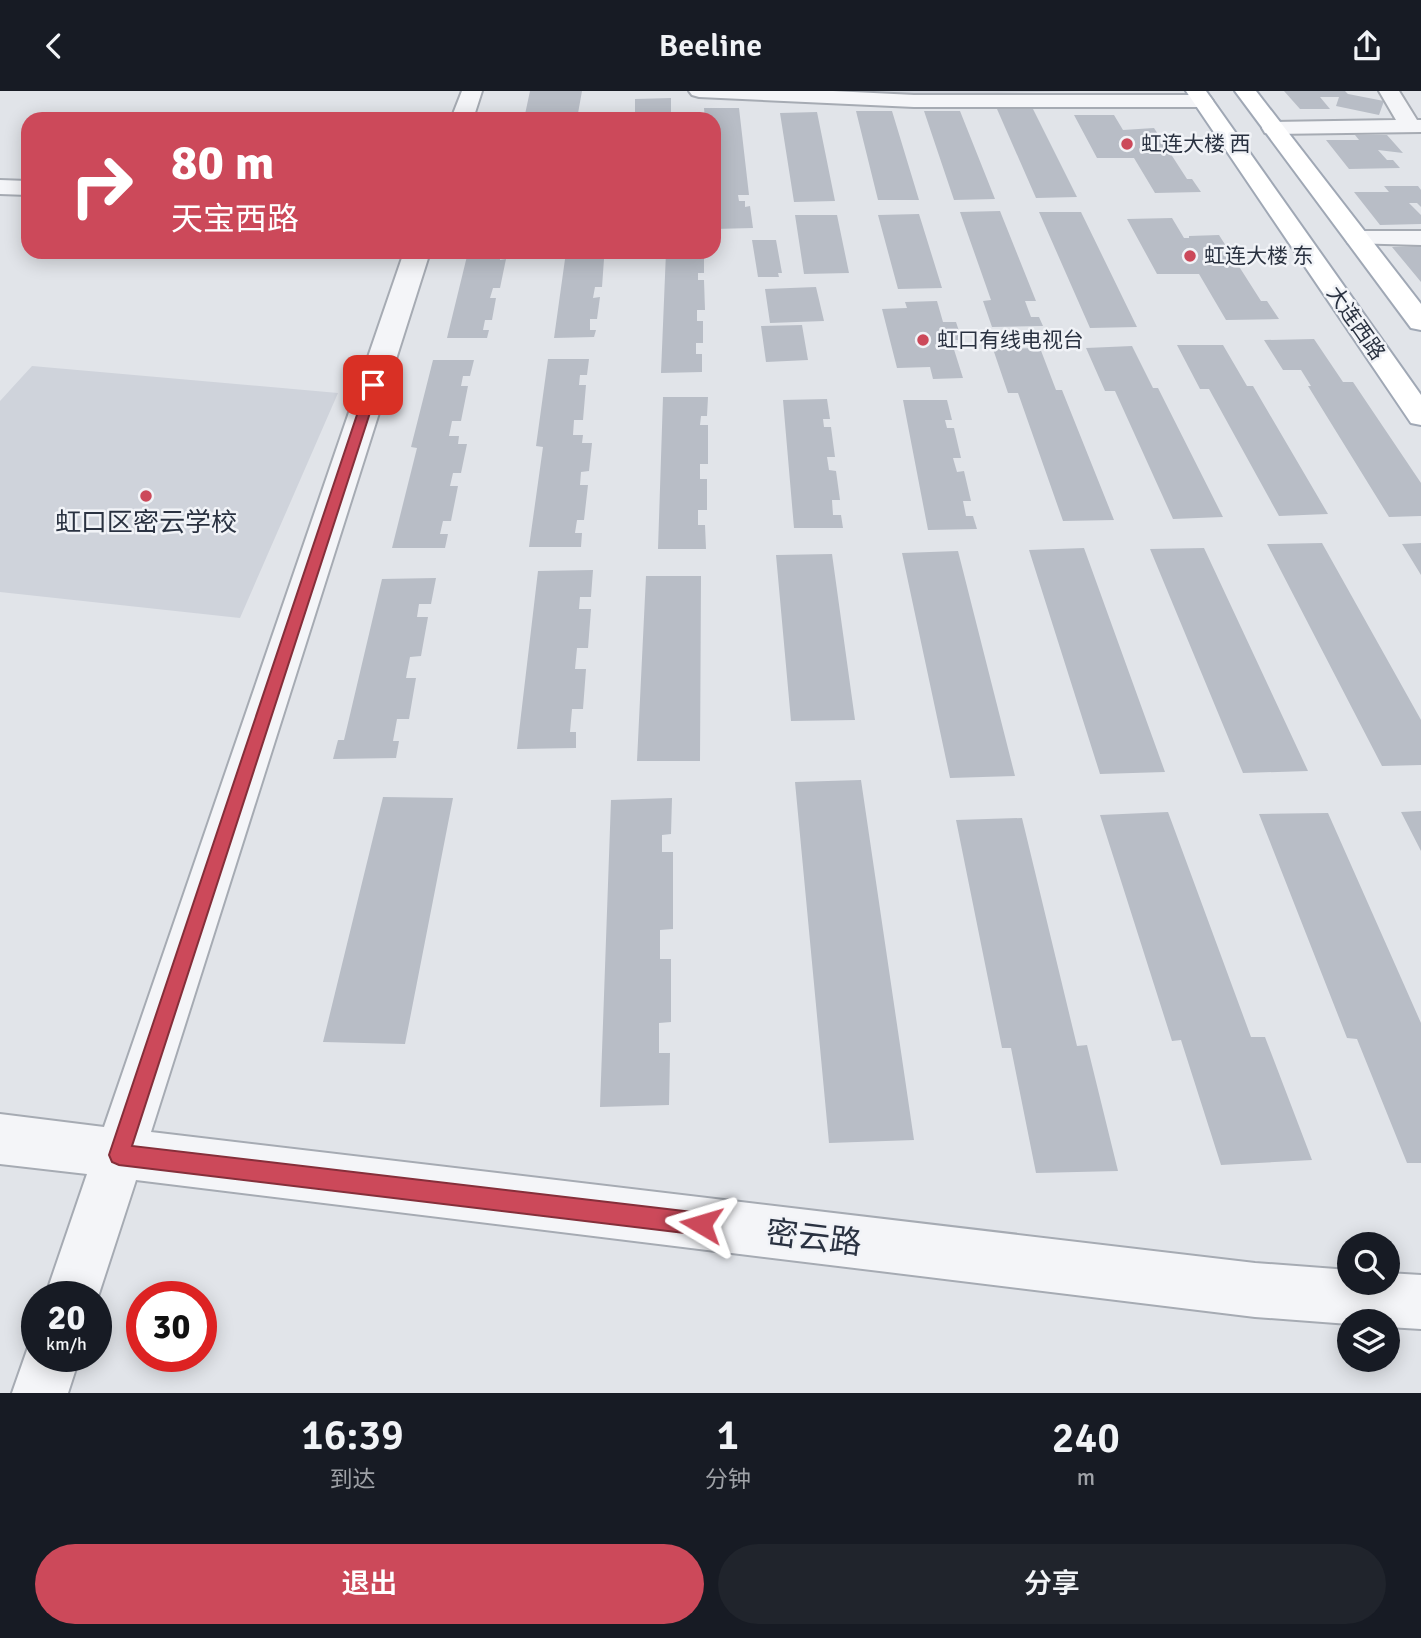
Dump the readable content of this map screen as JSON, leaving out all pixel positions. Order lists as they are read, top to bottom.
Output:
{
  "streets": {
    "main road": ["大连西路"],
    "street": ["密云路"]
  },
  "places": [
    "虹连大楼 西",
    "虹连大楼 东",
    "虹口有线电视台",
    "虹口区密云学校"
  ],
  "page": {
    "header": "Beeline",
    "turn": ["80 m", "天宝西路"],
    "speed": "20 km/h",
    "limit": "30",
    "eta": [
      "16:39",
      "到达",
      "1",
      "分钟",
      "240",
      "m"
    ],
    "buttons": ["退出", "分享"]
  }
}
